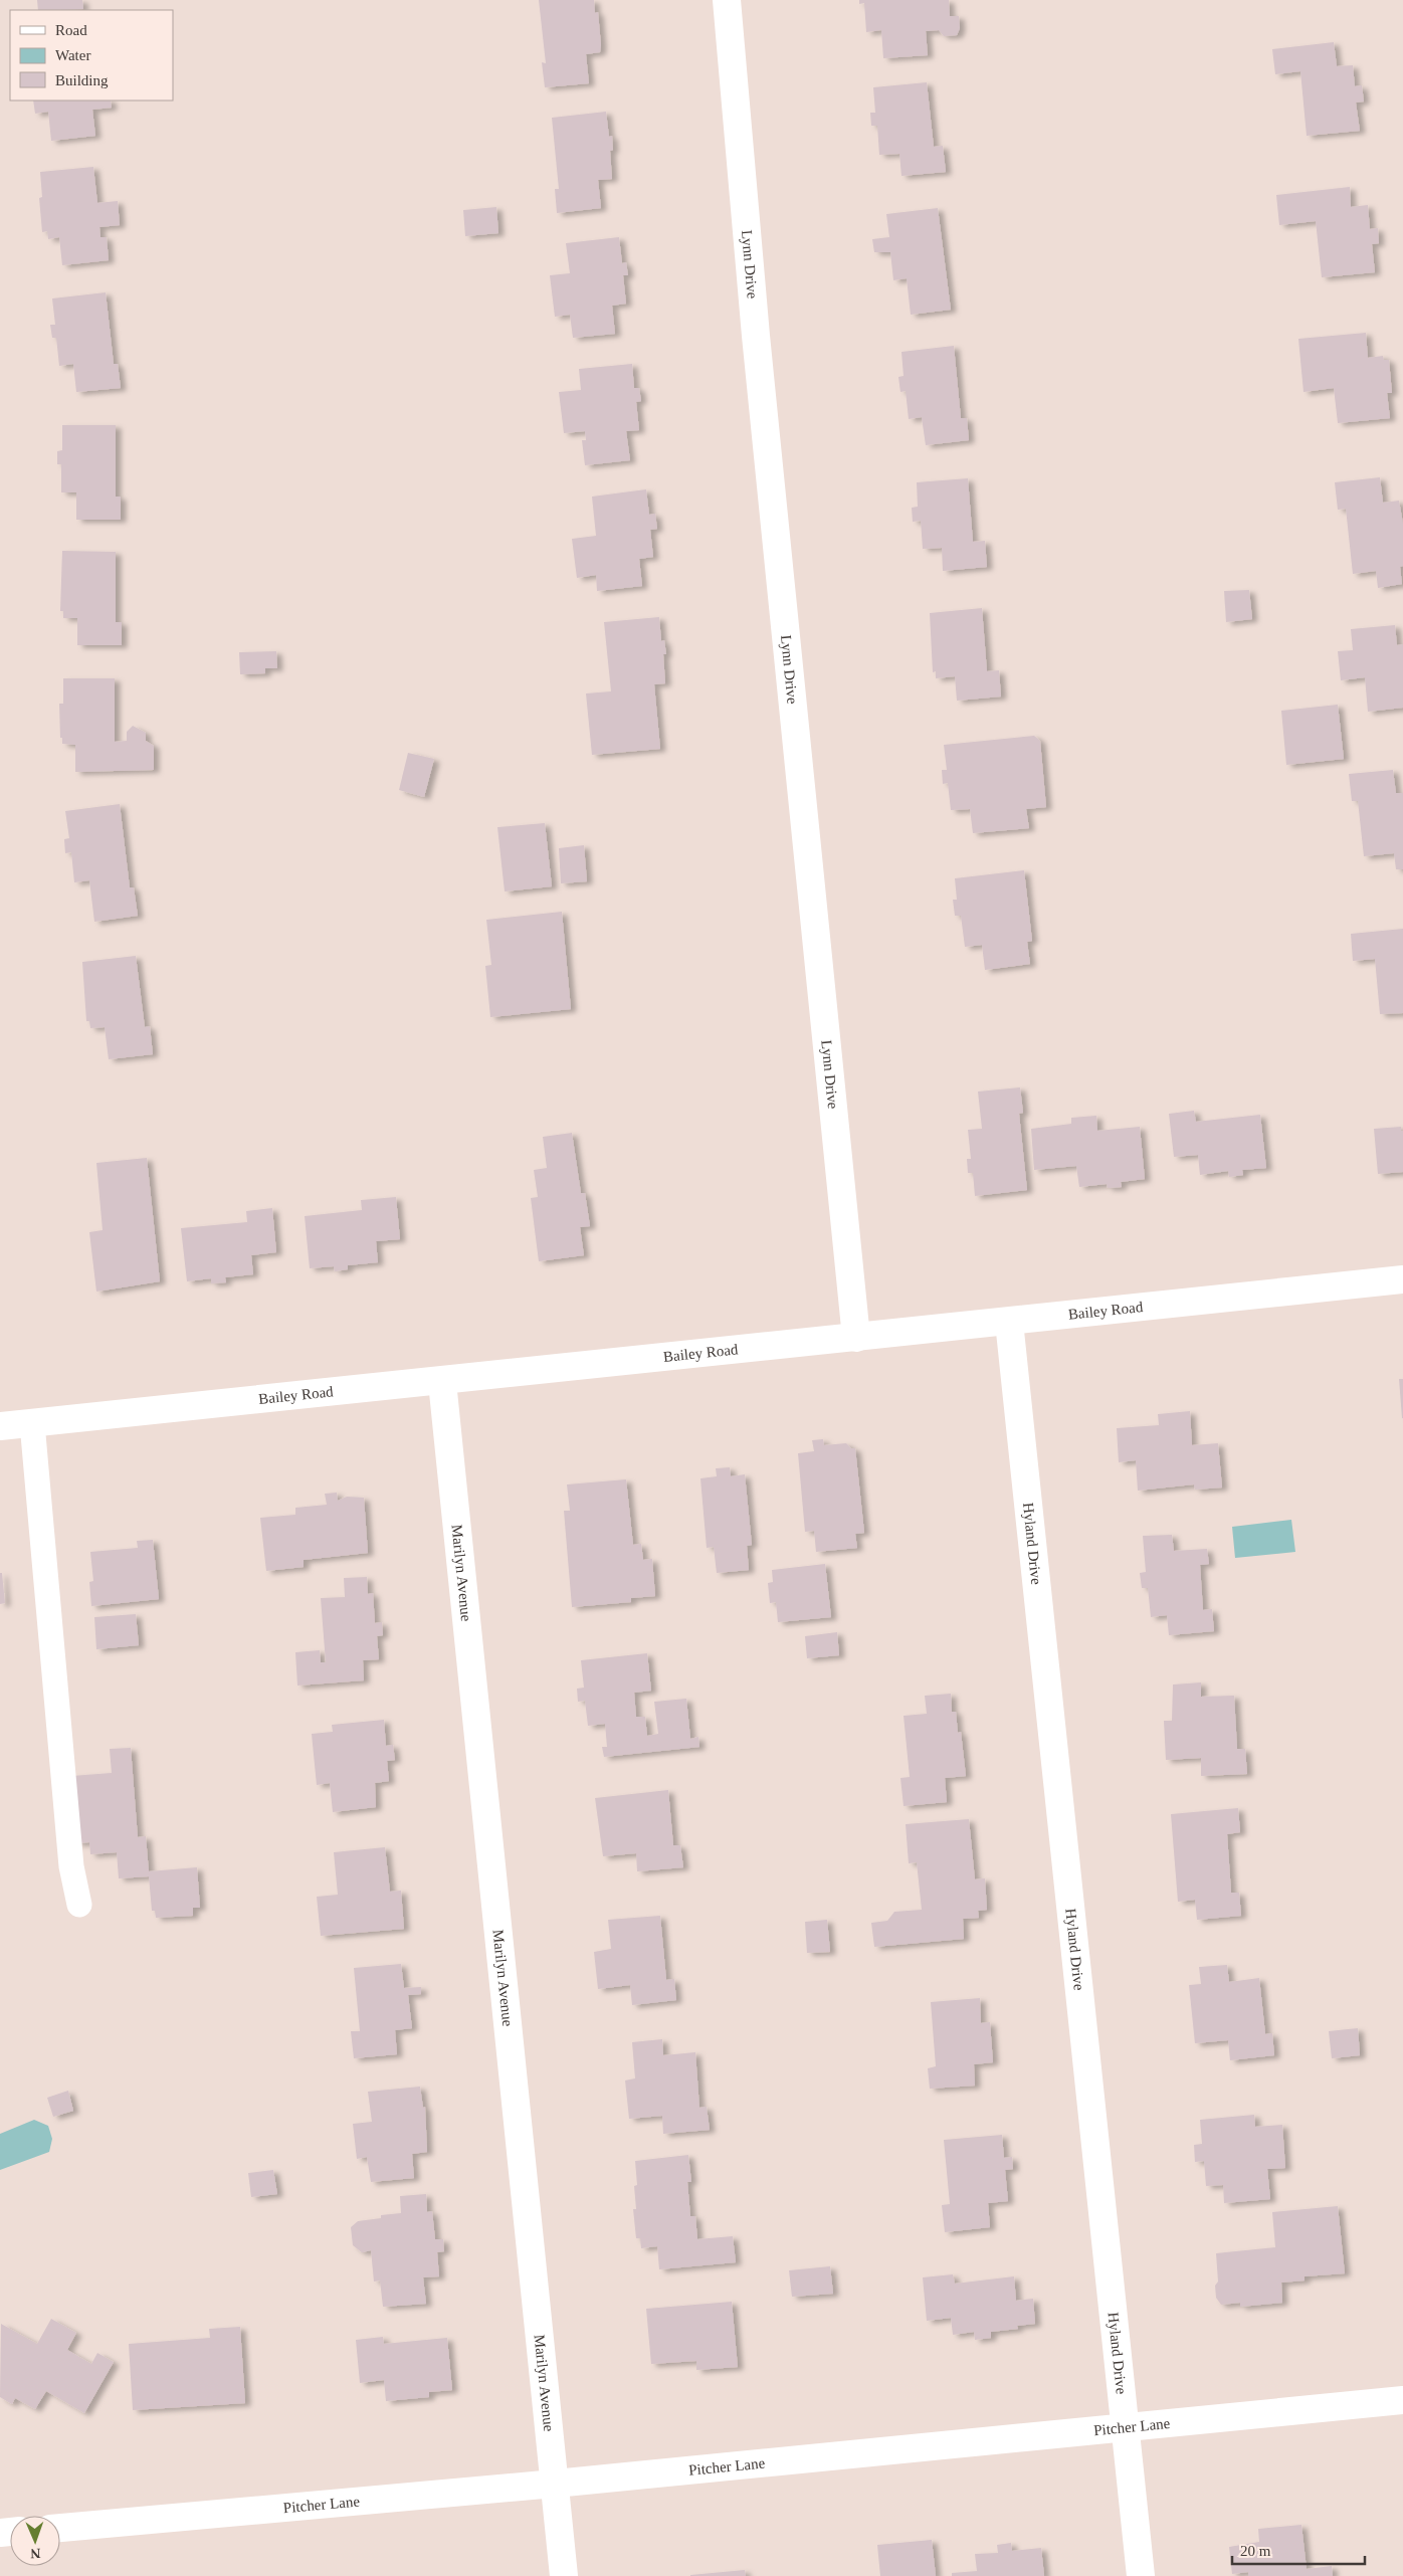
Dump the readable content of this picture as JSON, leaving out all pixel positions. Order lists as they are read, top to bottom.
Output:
{
  "streets": {
    "street": [
      "Lynn Drive",
      "Bailey Road",
      "Hyland Drive",
      "Marilyn Avenue",
      "Pitcher Lane"
    ]
  },
  "crossings": [
    ["Lynn Drive", "Bailey Road"],
    ["Bailey Road", "Hyland Drive"],
    ["Bailey Road", "Marilyn Avenue"],
    ["Hyland Drive", "Pitcher Lane"],
    ["Marilyn Avenue", "Pitcher Lane"]
  ],
  "legend": ["Road", "Water", "Building"],
  "scale_bar": "20 m",
  "north": "bottom"
}
